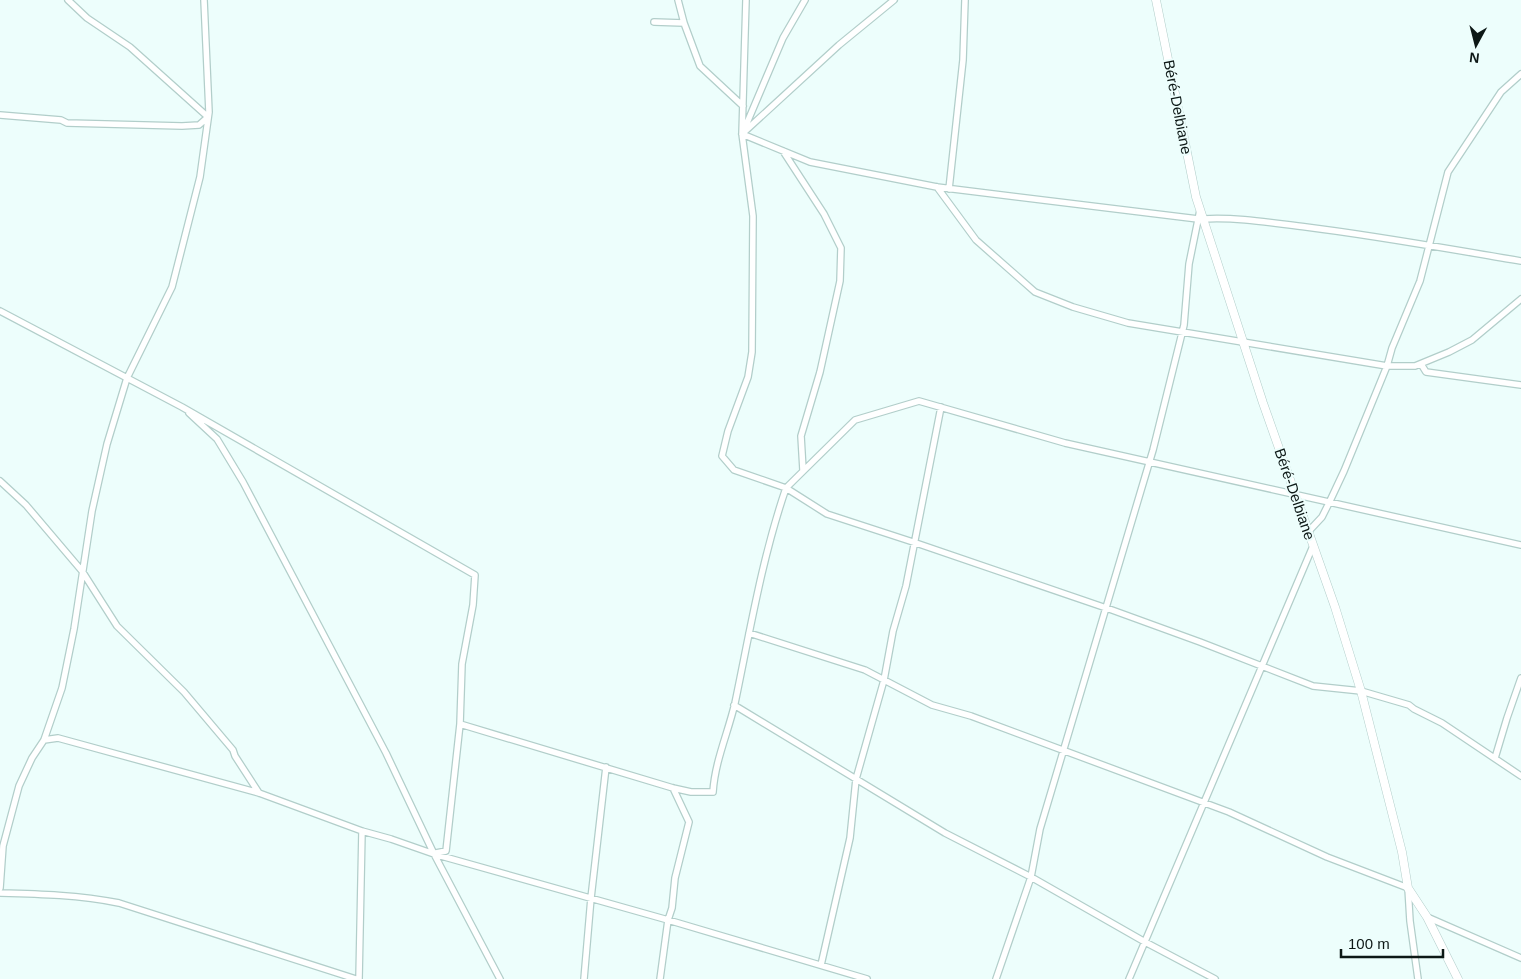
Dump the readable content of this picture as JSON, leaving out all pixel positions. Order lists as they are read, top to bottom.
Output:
{
  "streets": {
    "street": ["Béré-Delbiane"]
  },
  "scale_bar": "100 m",
  "north": "bottom"
}
